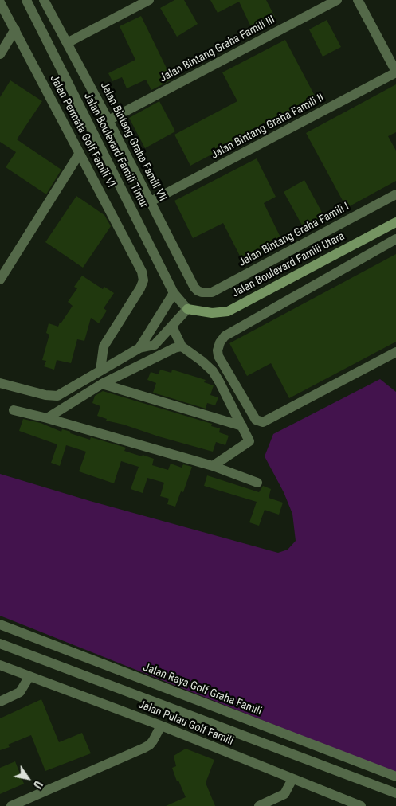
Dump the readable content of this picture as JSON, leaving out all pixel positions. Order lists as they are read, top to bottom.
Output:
{
  "streets": {
    "street": [
      "Jalan Bintang Graha Famili III",
      "Jalan Bintang Graha Famili II",
      "Jalan Permata Golf Famili VI",
      "Jalan Bintang Graha Famili VII",
      "Jalan Boulevard Famili Timur",
      "Jalan Bintang Graha Famili I",
      "Jalan Boulevard Famili Utara",
      "Jalan Raya Golf Graha Famili",
      "Jalan Pulau Golf Famili"
    ]
  },
  "crossings": [
    ["Jalan Bintang Graha Famili III", "Jalan Bintang Graha Famili VII"],
    ["Jalan Bintang Graha Famili II", "Jalan Bintang Graha Famili VII"],
    ["Jalan Bintang Graha Famili VII", "Jalan Bintang Graha Famili I"],
    ["Jalan Boulevard Famili Timur", "Jalan Boulevard Famili Utara"]
  ],
  "north": "bottom right"
}
